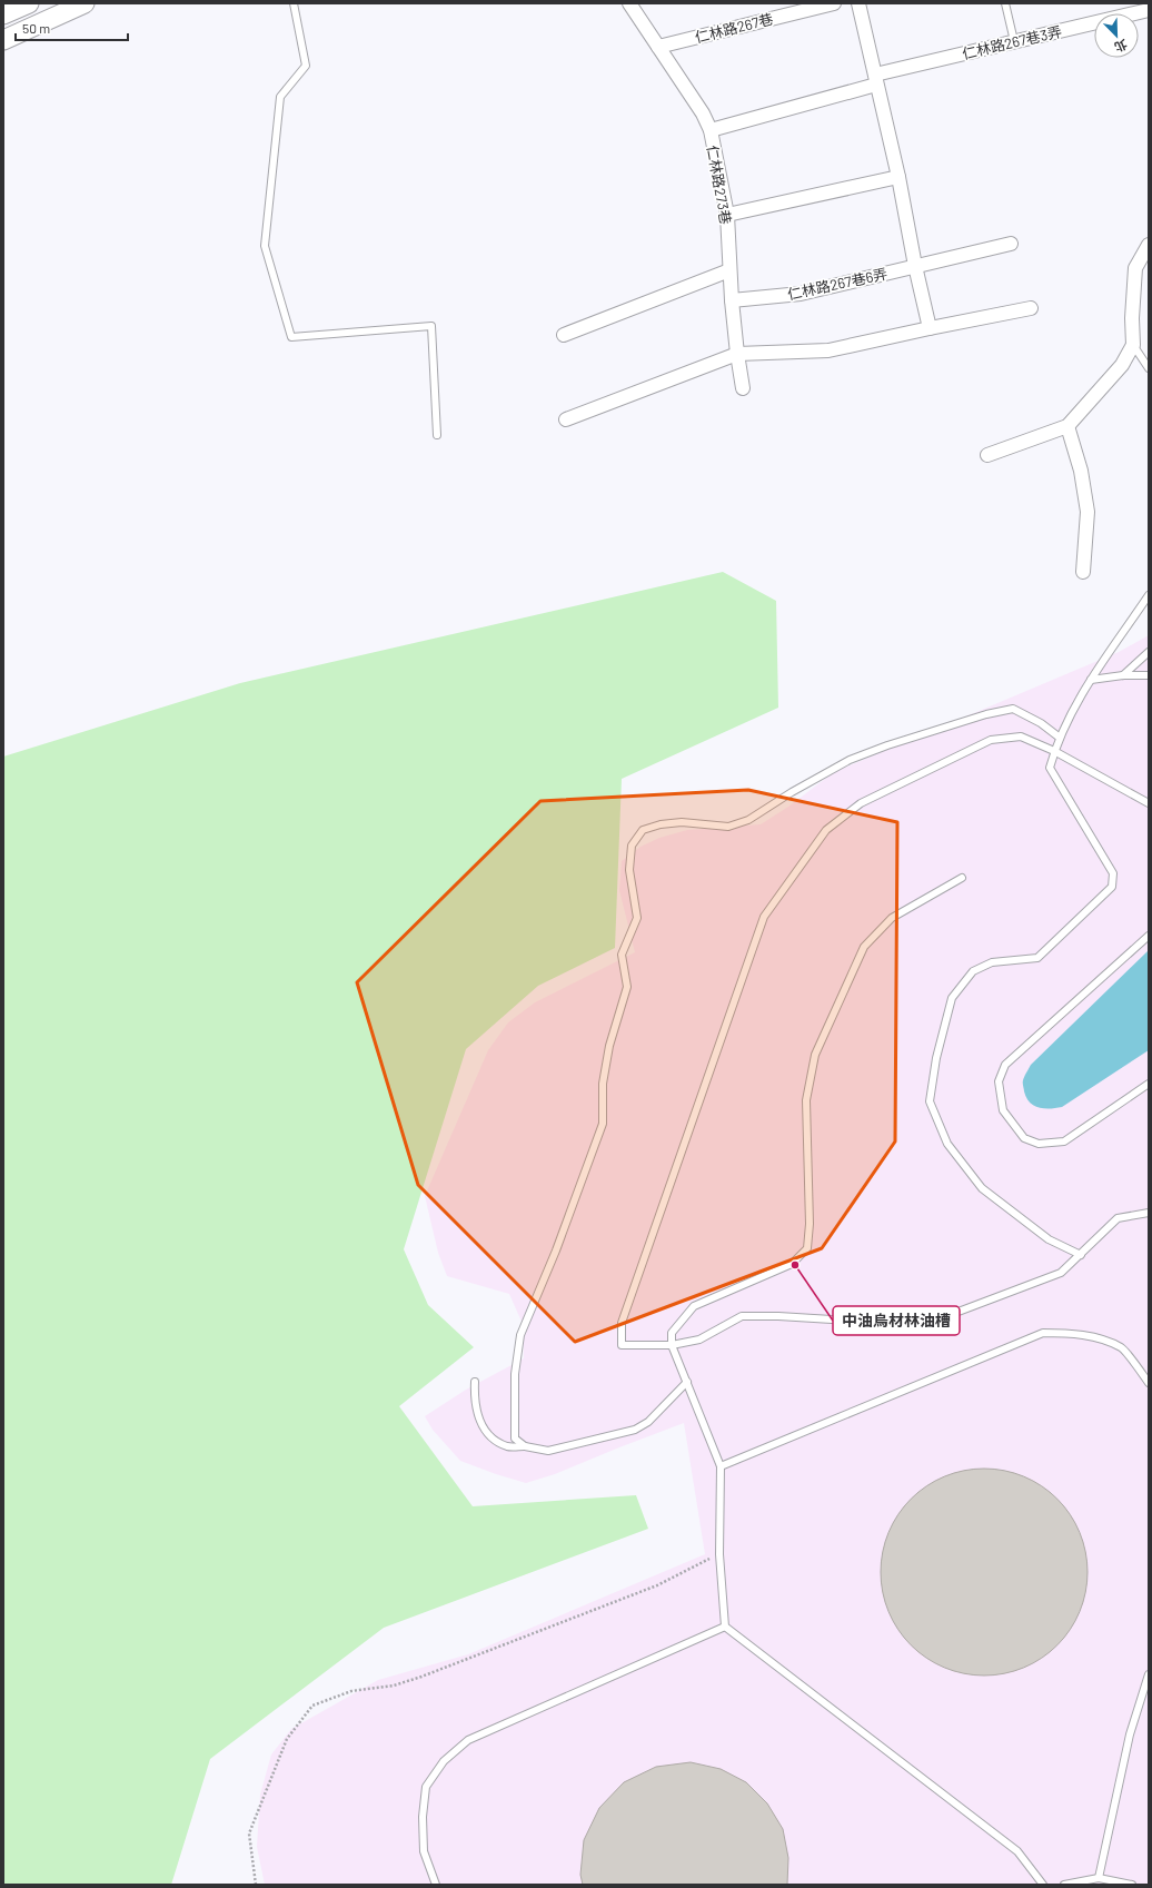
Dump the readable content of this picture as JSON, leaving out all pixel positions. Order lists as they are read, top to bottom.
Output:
{
  "streets": {
    "street": [
      "仁林路267巷",
      "仁林路267巷3弄",
      "仁林路273巷",
      "仁林路267巷6弄"
    ]
  },
  "crossings": [
    ["仁林路267巷", "仁林路273巷"],
    ["仁林路273巷", "仁林路267巷6弄"]
  ],
  "places": ["中油烏材林油槽"],
  "scale_bar": "50 m",
  "north": "bottom right"
}
